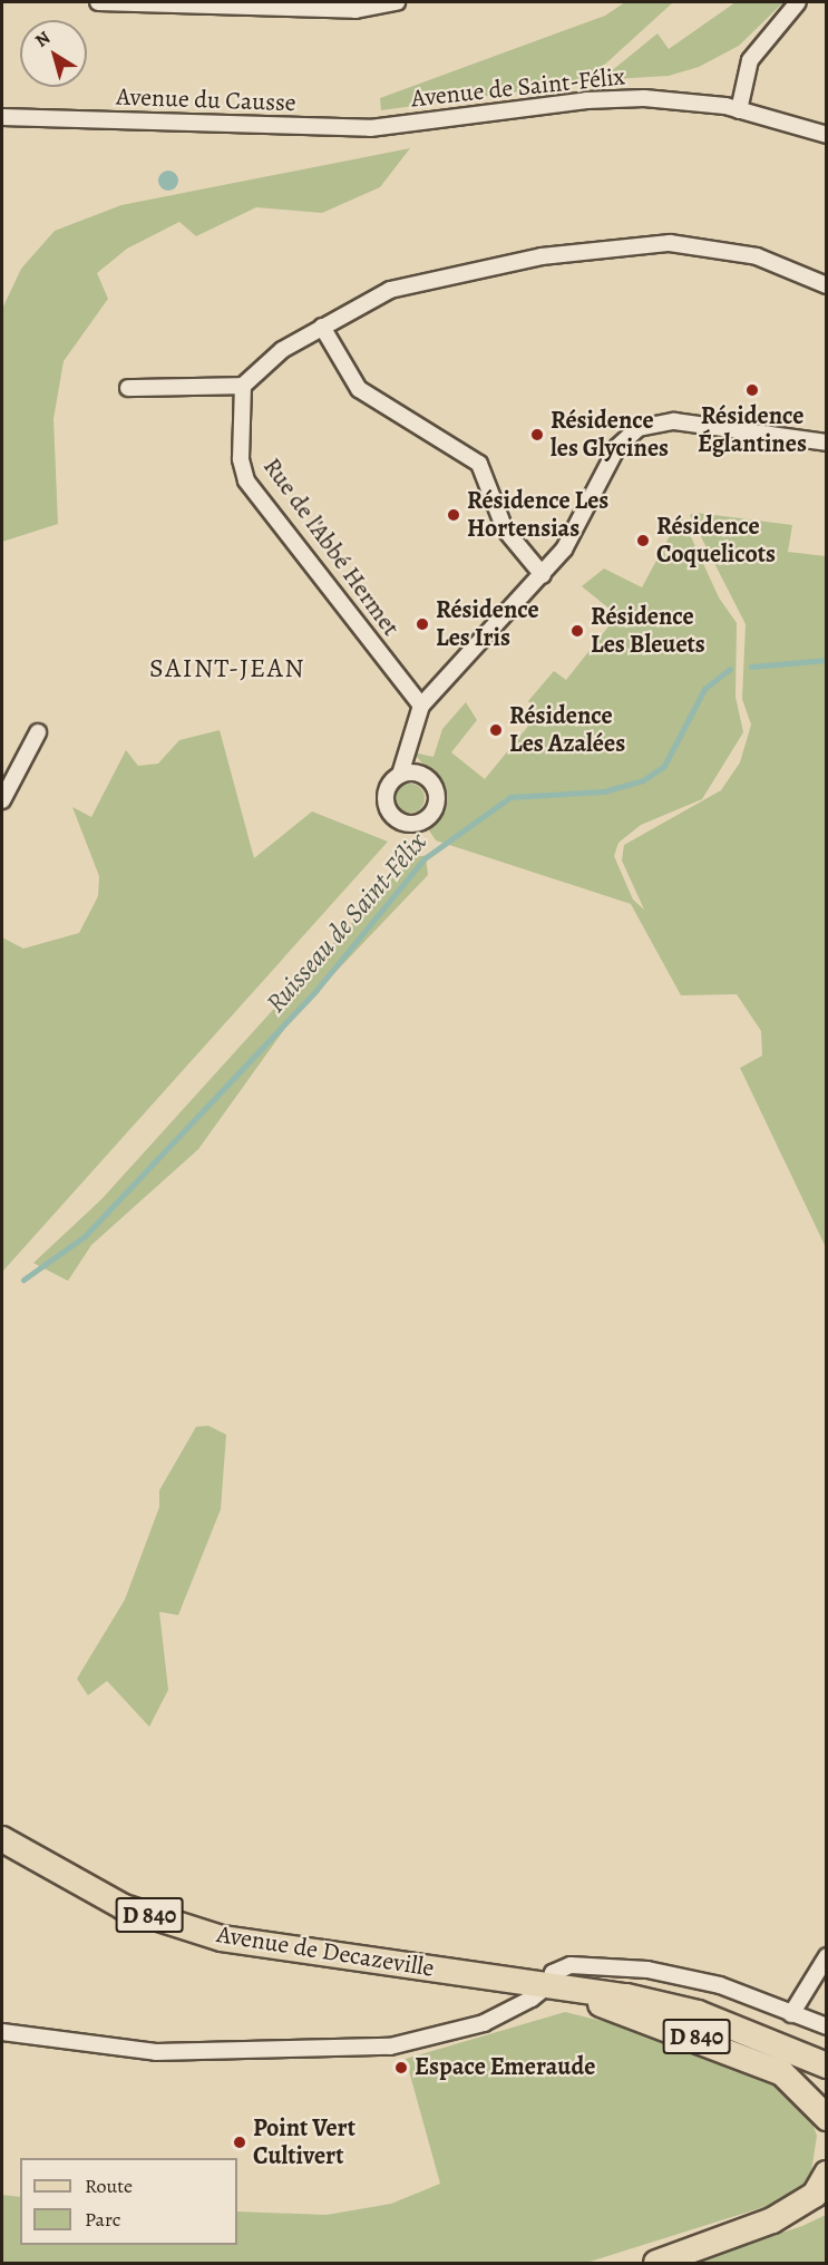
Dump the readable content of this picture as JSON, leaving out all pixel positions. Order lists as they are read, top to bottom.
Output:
{
  "streets": {
    "main road": ["D 840", "Avenue de Decazeville"],
    "street": ["Avenue de Saint-Félix", "Avenue du Causse", "Rue de l'Abbé Hermet"]
  },
  "crossings": [
    ["Avenue de Saint-Félix", "Avenue du Causse"]
  ],
  "districts": ["SAINT-JEAN"],
  "water": ["Ruisseau de Saint-Félix"],
  "places": [
    "Résidence Églantines",
    "Résidence les Glycines",
    "Résidence Les Hortensias",
    "Résidence Coquelicots",
    "Résidence Les Iris",
    "Résidence Les Bleuets",
    "Résidence Les Azalées",
    "Espace Emeraude",
    "Point Vert Cultivert"
  ],
  "legend": ["Route", "Parc"],
  "north": "top left"
}
